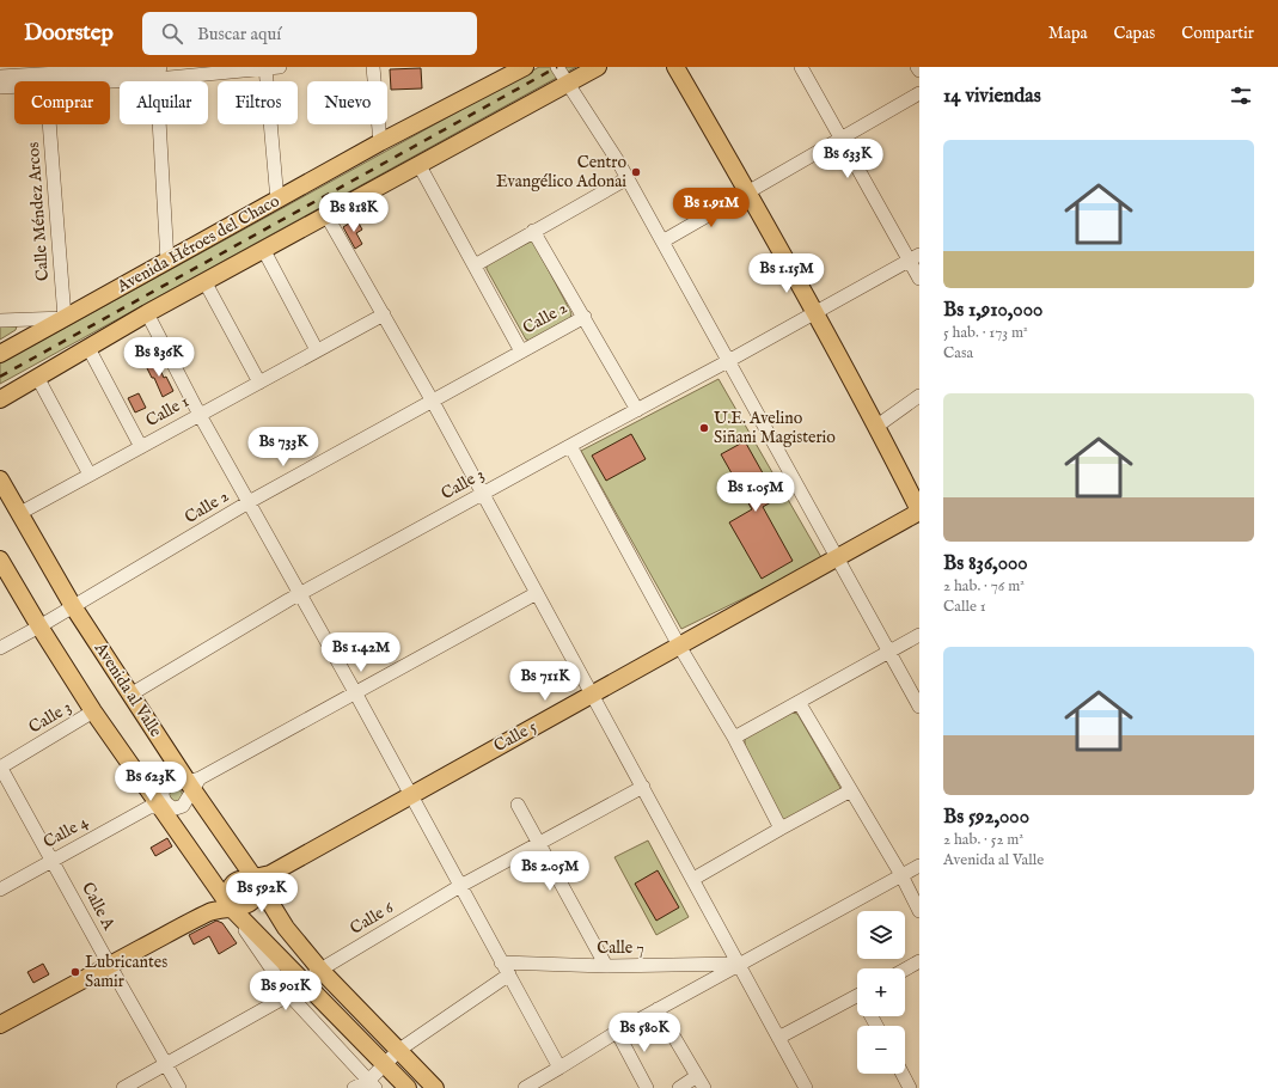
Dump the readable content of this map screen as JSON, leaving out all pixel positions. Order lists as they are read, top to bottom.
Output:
{
  "streets": {
    "main road": ["Avenida Héroes del Chaco", "Avenida al Valle", "Calle 5"],
    "street": [
      "Calle Méndez Arcos",
      "Calle 2",
      "Calle 1",
      "Calle 3",
      "Calle 4",
      "Calle A",
      "Calle 6",
      "Calle 7"
    ]
  },
  "crossings": [
    ["Calle Méndez Arcos", "Avenida Héroes del Chaco"],
    ["Calle 2", "Avenida al Valle"],
    ["Calle 1", "Avenida al Valle"],
    ["Calle 3", "Avenida al Valle"],
    ["Calle 3", "Calle A"],
    ["Avenida al Valle", "Calle 5"],
    ["Avenida al Valle", "Calle 4"],
    ["Avenida al Valle", "Calle 6"],
    ["Calle 4", "Calle A"],
    ["Calle A", "Calle 6"]
  ],
  "places": ["Centro Evangélico Adonai", "U.E. Avelino Siñani Magisterio", "Lubricantes Samir"],
  "page": {
    "header": "Doorstep",
    "search": "Buscar aquí",
    "nav": ["Mapa", "Capas", "Compartir"],
    "heading": "14 viviendas",
    "chip": [
      "Comprar",
      "Alquilar",
      "Filtros",
      "Nuevo"
    ],
    "list": [
      {
        "name": "Bs 1,910,000",
        "note": "5 hab. · 173 m² · Casa"
      },
      {
        "name": "Bs 836,000",
        "note": "2 hab. · 76 m² · Calle 1"
      },
      {
        "name": "Bs 592,000",
        "note": "2 hab. · 52 m² · Avenida al Valle"
      }
    ],
    "price": [
      "Bs 633K",
      "Bs 1.91M",
      "Bs 818K",
      "Bs 1.15M",
      "Bs 836K",
      "Bs 733K",
      "Bs 1.05M",
      "Bs 1.42M",
      "Bs 711K",
      "Bs 623K",
      "Bs 2.05M",
      "Bs 592K",
      "Bs 901K",
      "Bs 580K"
    ],
    "map_buttons": ["+", "−"]
  }
}
